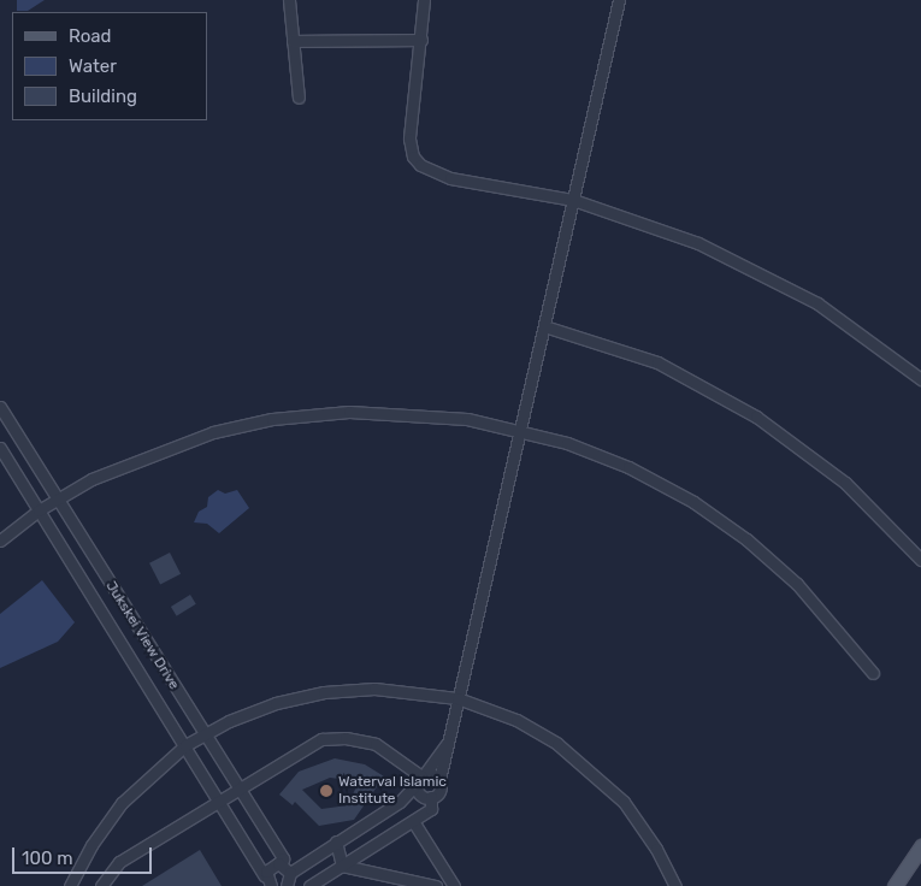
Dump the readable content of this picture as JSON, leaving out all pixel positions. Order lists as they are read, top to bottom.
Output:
{
  "streets": {
    "street": ["Jukskei View Drive"]
  },
  "places": ["Waterval Islamic Institute"],
  "legend": ["Road", "Water", "Building"],
  "scale_bar": "100 m"
}
